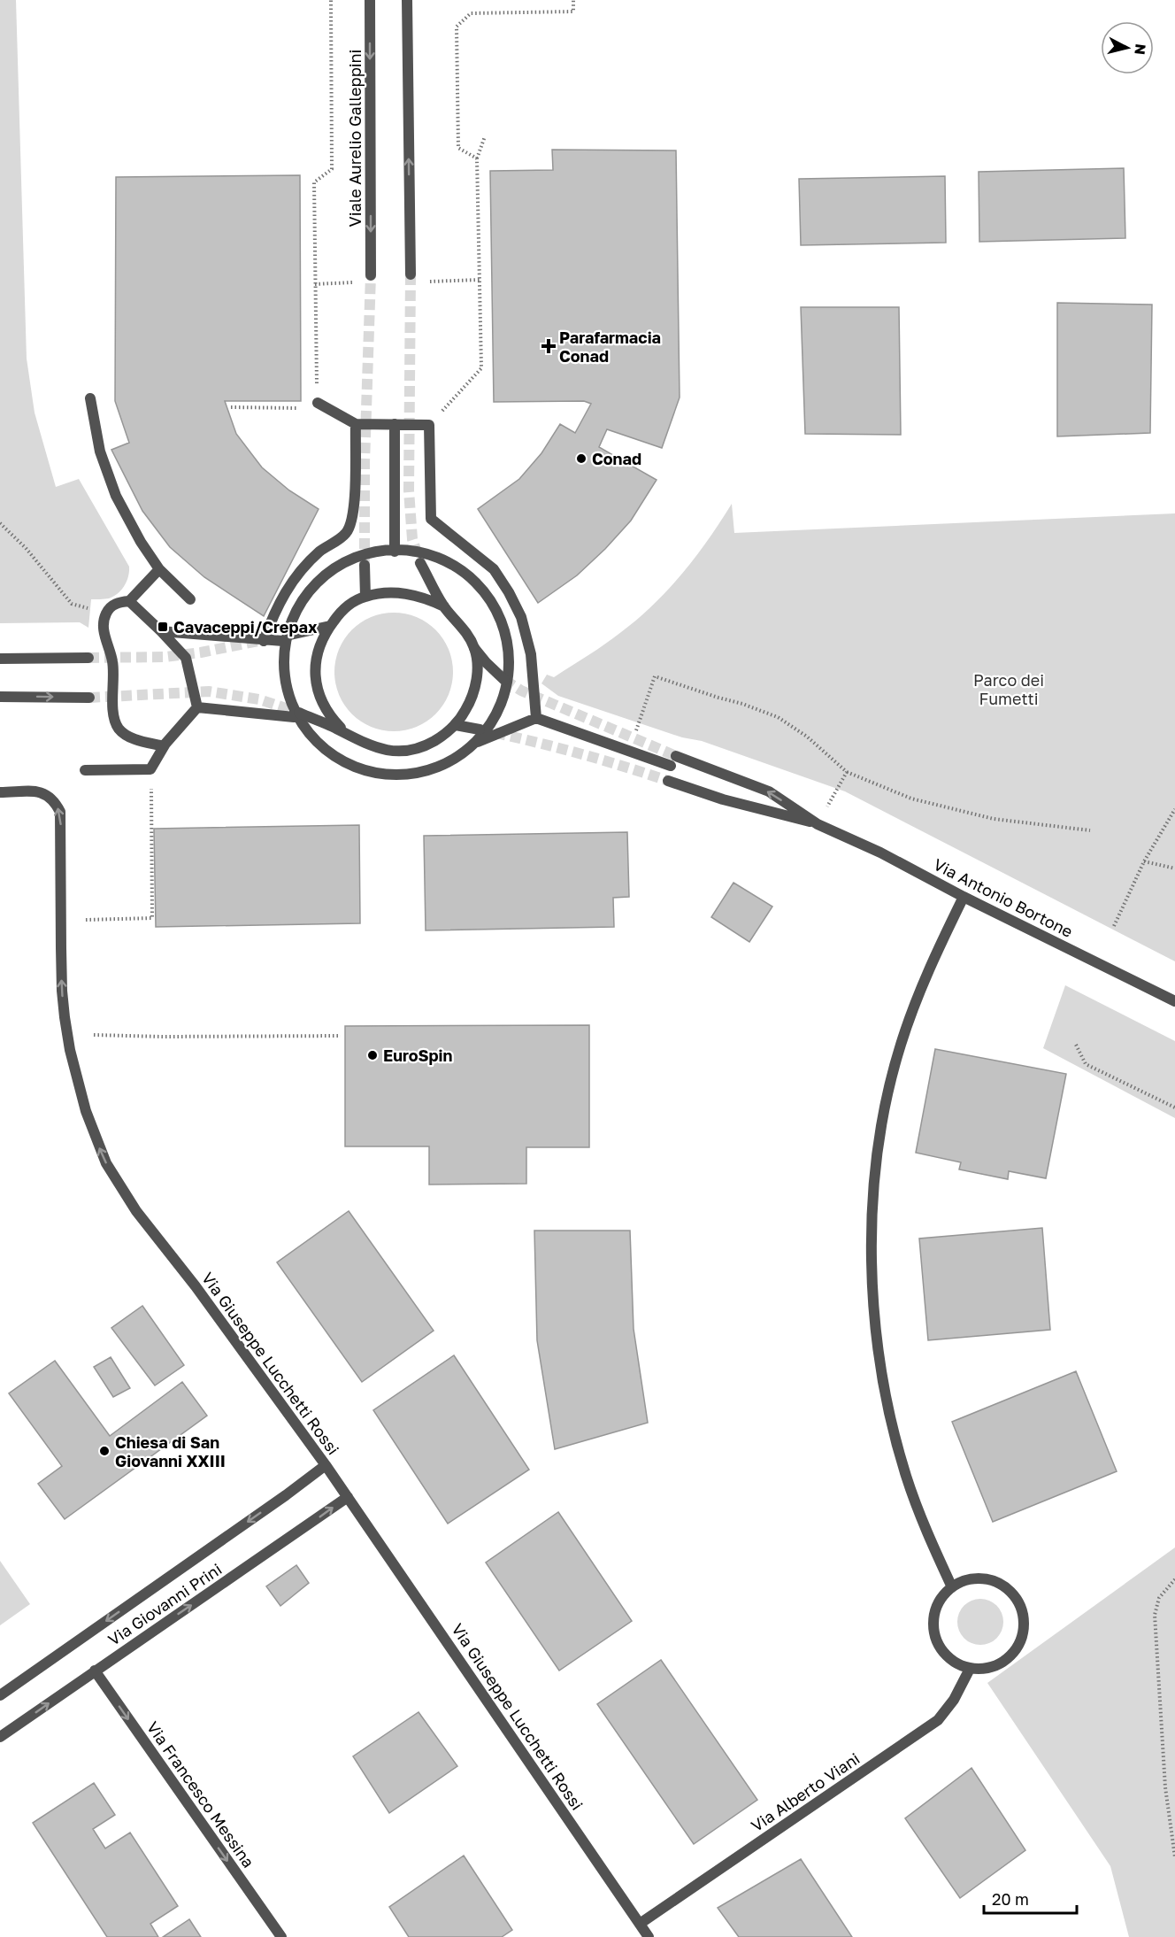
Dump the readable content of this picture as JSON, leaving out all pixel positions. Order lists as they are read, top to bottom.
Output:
{
  "streets": {
    "street": [
      "Viale Aurelio Galleppini",
      "Via Antonio Bortone",
      "Via Giuseppe Lucchetti Rossi",
      "Via Giovanni Prini",
      "Via Alberto Viani",
      "Via Francesco Messina"
    ]
  },
  "crossings": [
    ["Via Giuseppe Lucchetti Rossi", "Via Giovanni Prini"],
    ["Via Giuseppe Lucchetti Rossi", "Via Alberto Viani"],
    ["Via Giovanni Prini", "Via Francesco Messina"]
  ],
  "one_way": ["Via Giuseppe Lucchetti Rossi", "Via Francesco Messina"],
  "parks": ["Parco dei Fumetti"],
  "places": {
    "health": ["Parafarmacia Conad"],
    "other": ["Conad", "EuroSpin", "Chiesa di San Giovanni XXIII"],
    "transit": ["Cavaceppi/Crepax"]
  },
  "scale_bar": "20 m",
  "north": "right"
}
